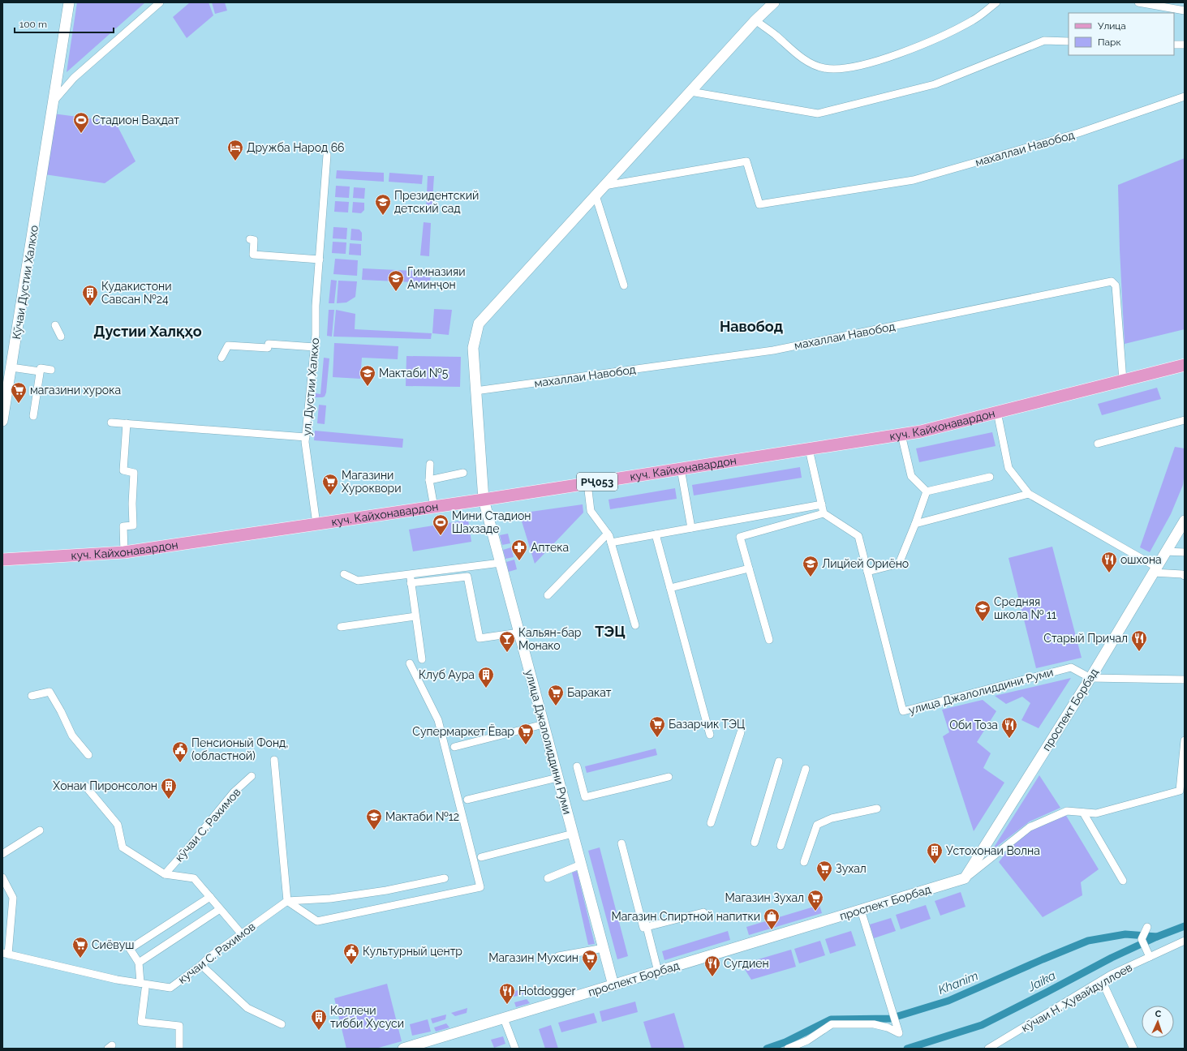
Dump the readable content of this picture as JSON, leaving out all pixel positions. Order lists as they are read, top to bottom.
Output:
{
  "streets": {
    "main road": ["куч. Кайхонавардон", "РҶ053"],
    "street": [
      "махаллаи Навобод",
      "Кӯчаи Дустии Халкхо",
      "ул. Дустии Халкхо",
      "улица Джалолиддини Руми",
      "проспект Борбад",
      "кӯчаи С. Рахимов",
      "кучаи С. Рахимов",
      "кӯчаи Н. Ҳувайдуллоев"
    ]
  },
  "crossings": [
    ["махаллаи Навобод", "куч. Кайхонавардон"],
    ["махаллаи Навобод", "улица Джалолиддини Руми"],
    ["ул. Дустии Халкхо", "куч. Кайхонавардон"],
    ["куч. Кайхонавардон", "улица Джалолиддини Руми"],
    ["улица Джалолиддини Руми", "проспект Борбад"]
  ],
  "districts": ["Навобод", "Дустии Халқҳо", "ТЭЦ"],
  "water": ["Jaika", "Khanim"],
  "places": {
    "sports": ["Стадион Ваҳдат", "Мини Стадион Шахзаде"],
    "hotel": ["Дружба Народ 66"],
    "school or university": [
      "Президентский детский сад",
      "Гимназияи Аминҷон",
      "Мактаби №5",
      "Лицйей Ориёно",
      "Средняя школа № 11",
      "Мактаби №12"
    ],
    "building": [
      "Кудакистони Савсан №24",
      "Клуб Аура",
      "Хонаи Пиронсолон",
      "Устохонаи Волна",
      "Коллечи тибби Хусуси"
    ],
    "supermarket": [
      "магазини хурока",
      "Магазини Хуроквори",
      "Баракат",
      "Базарчик ТЭЦ",
      "Супермаркет Ёвар",
      "Зухал",
      "Магазин Зухал",
      "Сиёвуш",
      "Магазин Мухсин"
    ],
    "pharmacy": ["Аптека"],
    "restaurant": [
      "ошхона",
      "Старый Причал",
      "Оби Тоза",
      "Сугдиен",
      "Hotdogger"
    ],
    "bar": ["Кальян-бар Монако"],
    "public building": ["Пенсионый Фонд, (областной)", "Культурный центр"],
    "shop": ["Магазин Спиртной напитки"]
  },
  "legend": ["Улица", "Парк"],
  "scale_bar": "100 m",
  "north": "top"
}
